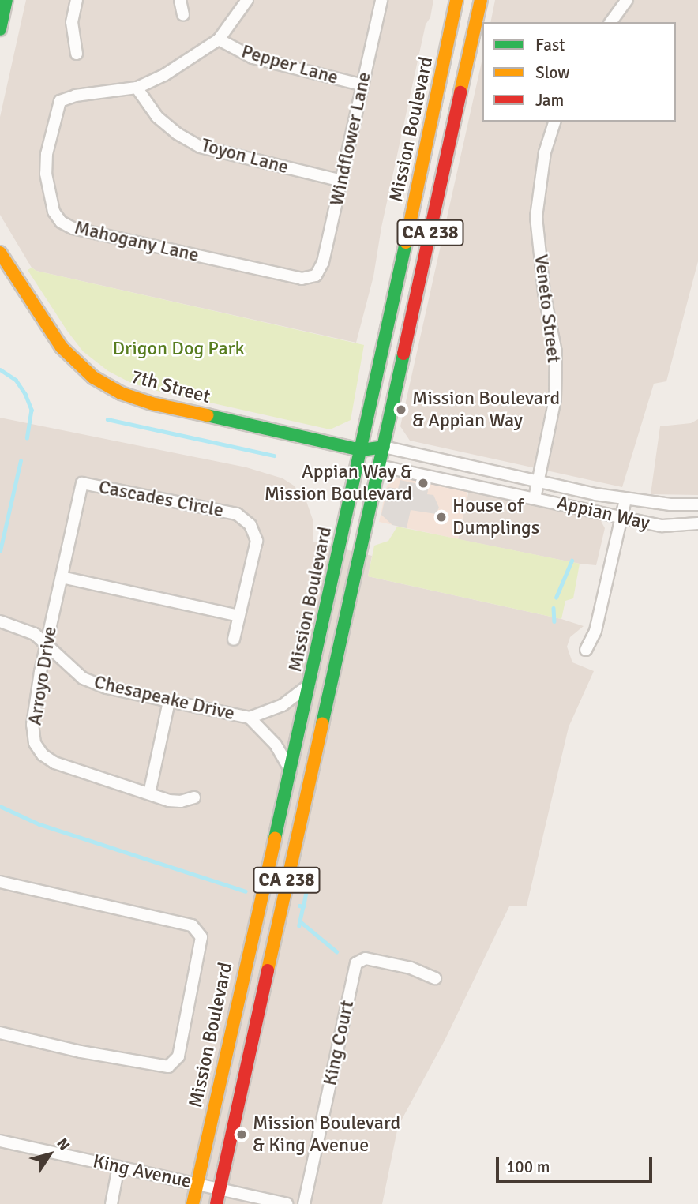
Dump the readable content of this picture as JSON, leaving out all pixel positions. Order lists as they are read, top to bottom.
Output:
{
  "streets": {
    "main road": ["Mission Boulevard", "CA 238", "7th Street"],
    "street": [
      "Pepper Lane",
      "Windflower Lane",
      "Toyon Lane",
      "Mahogany Lane",
      "Veneto Street",
      "Cascades Circle",
      "Appian Way",
      "Arroyo Drive",
      "Chesapeake Drive",
      "King Court",
      "King Avenue"
    ]
  },
  "crossings": [
    ["Pepper Lane", "Windflower Lane"],
    ["Mission Boulevard", "7th Street"],
    ["Mission Boulevard", "Appian Way"],
    ["Mission Boulevard", "Chesapeake Drive"],
    ["Mission Boulevard", "King Avenue"],
    ["Windflower Lane", "Toyon Lane"],
    ["Windflower Lane", "Mahogany Lane"],
    ["Toyon Lane", "Mahogany Lane"],
    ["Veneto Street", "Appian Way"],
    ["7th Street", "Appian Way"],
    ["Cascades Circle", "Arroyo Drive"],
    ["Arroyo Drive", "Chesapeake Drive"]
  ],
  "parks": ["Drigon Dog Park"],
  "places": [
    "Mission Boulevard & Appian Way",
    "Appian Way & Mission Boulevard",
    "House of Dumplings",
    "Mission Boulevard & King Avenue"
  ],
  "legend": ["Fast", "Slow", "Jam"],
  "scale_bar": "100 m",
  "north": "top right"
}
